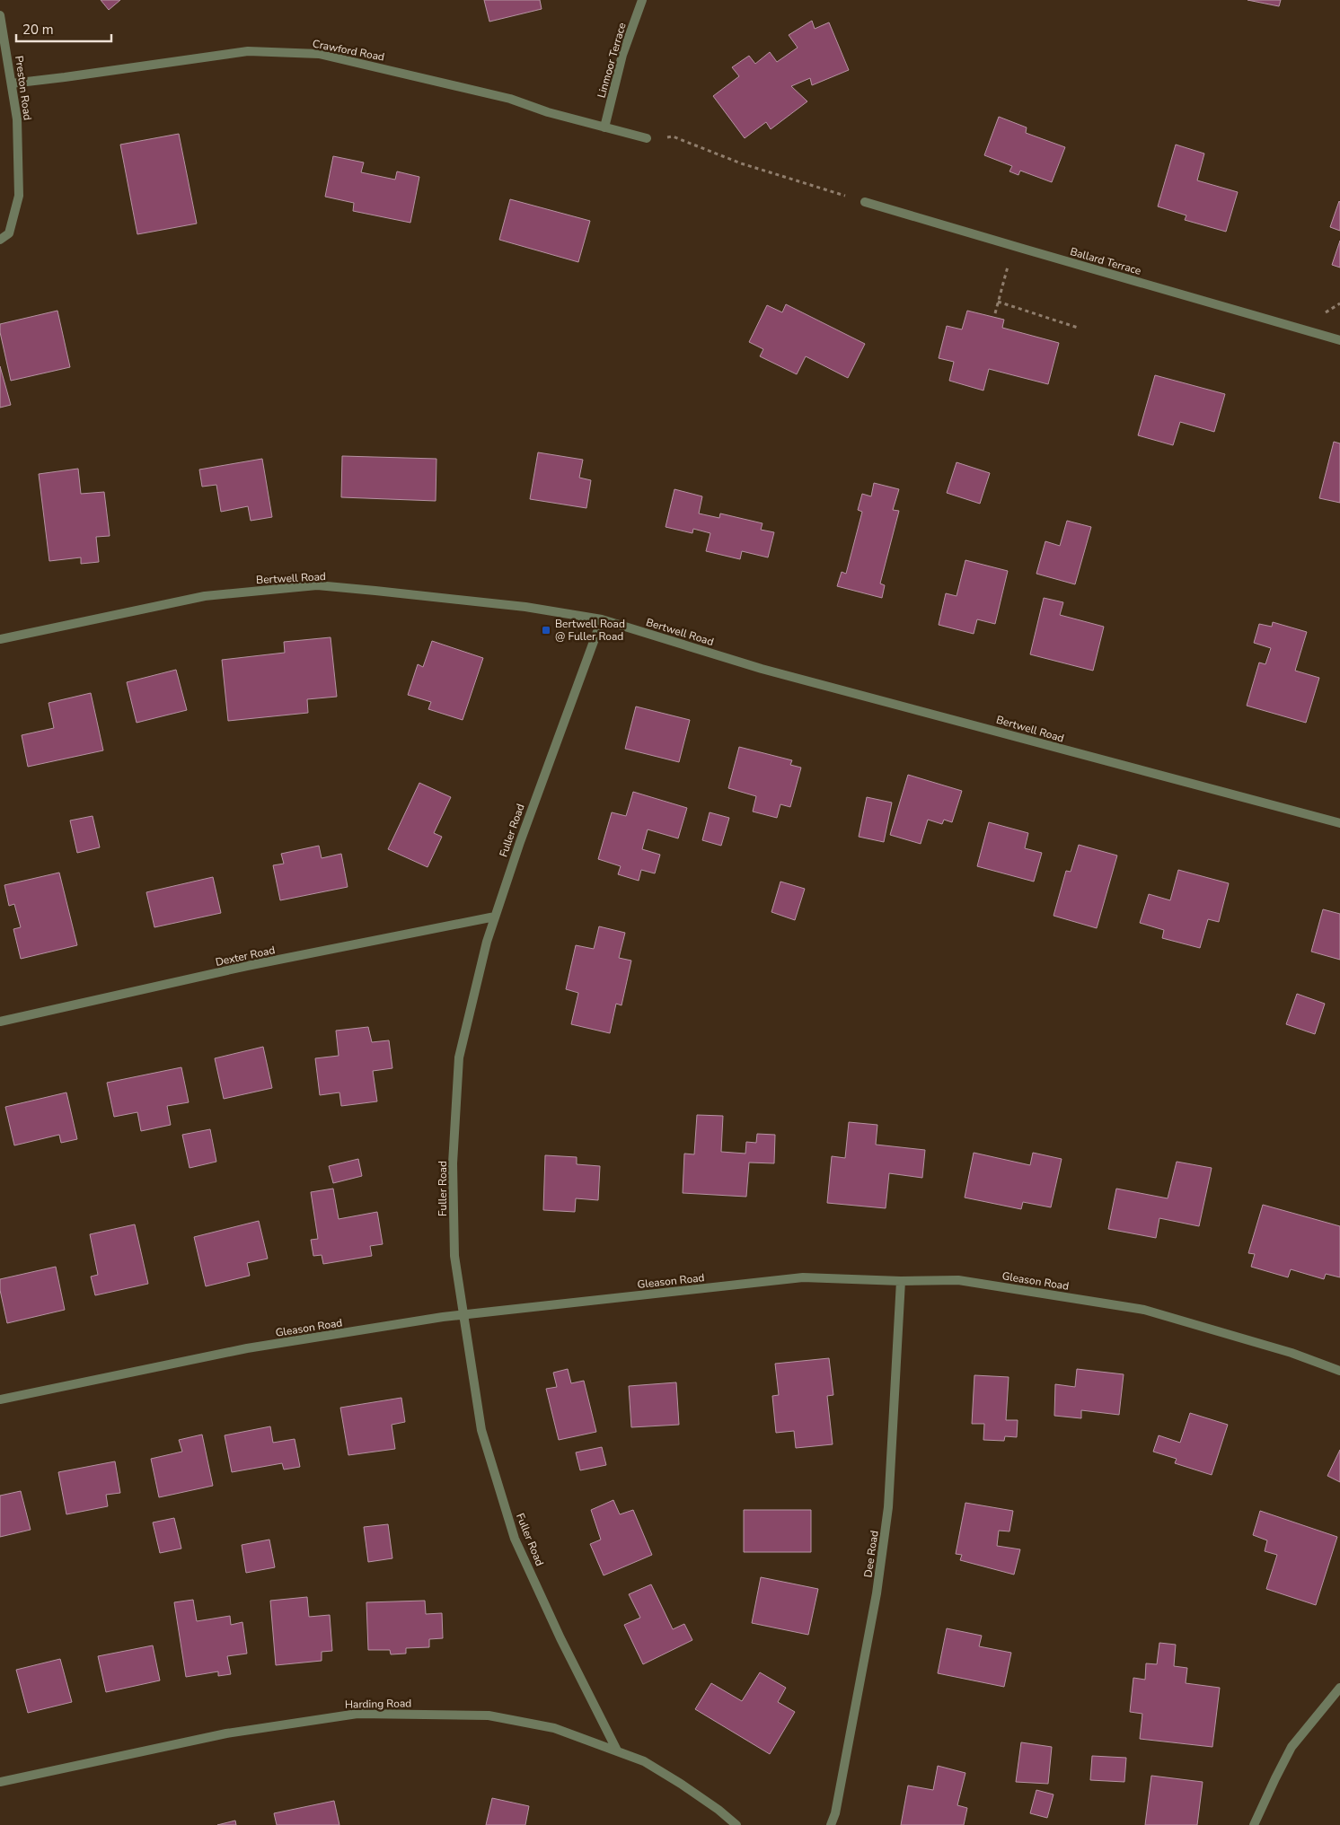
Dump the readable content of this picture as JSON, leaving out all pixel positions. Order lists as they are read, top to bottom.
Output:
{
  "streets": {
    "street": [
      "Crawford Road",
      "Linmoor Terrace",
      "Preston Road",
      "Ballard Terrace",
      "Bertwell Road",
      "Fuller Road",
      "Dexter Road",
      "Gleason Road",
      "Dee Road",
      "Harding Road"
    ]
  },
  "crossings": [
    ["Crawford Road", "Linmoor Terrace"],
    ["Crawford Road", "Preston Road"],
    ["Bertwell Road", "Fuller Road"],
    ["Fuller Road", "Dexter Road"],
    ["Fuller Road", "Gleason Road"],
    ["Fuller Road", "Harding Road"],
    ["Gleason Road", "Dee Road"]
  ],
  "places": {
    "transit": ["Bertwell Road @ Fuller Road"]
  },
  "scale_bar": "20 m"
}
